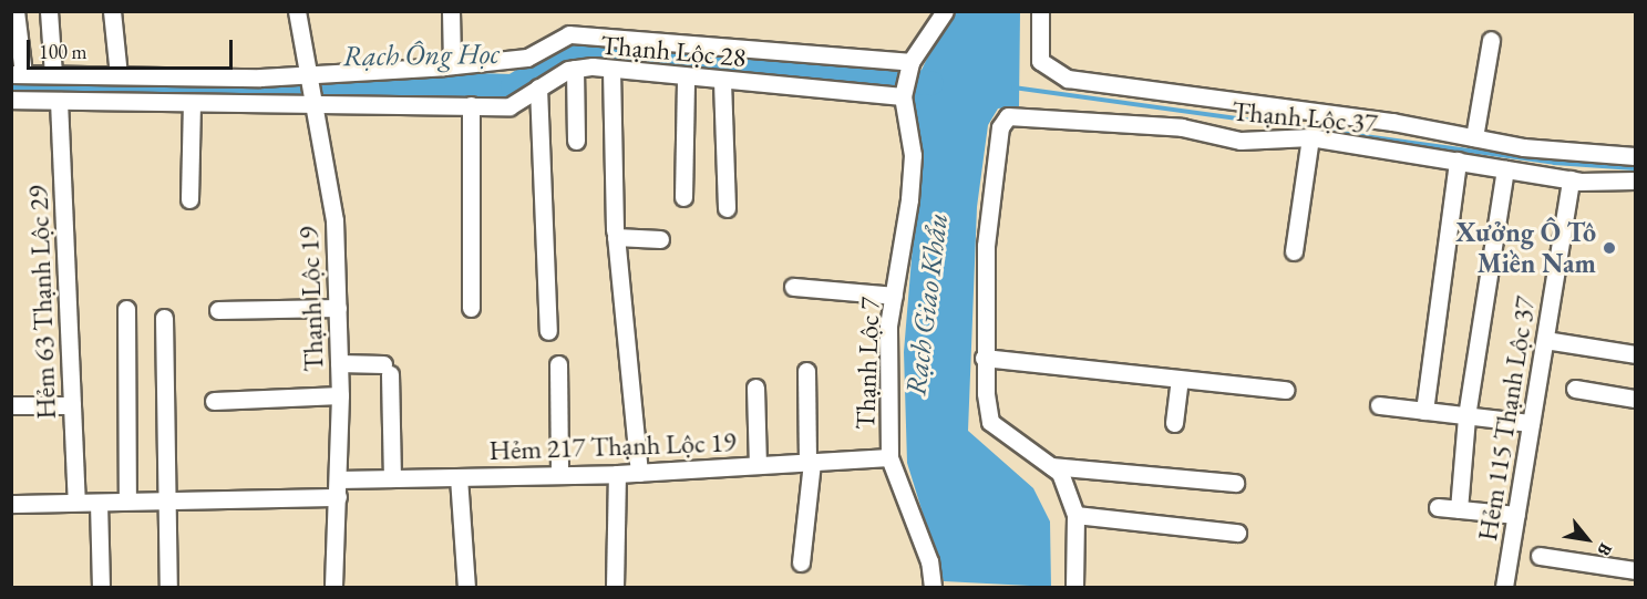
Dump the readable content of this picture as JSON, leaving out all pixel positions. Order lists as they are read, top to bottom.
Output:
{
  "streets": {
    "street": [
      "Thạnh Lộc 28",
      "Thạnh Lộc 37",
      "Thạnh Lộc 19",
      "Hẻm 63 Thạnh Lộc 29",
      "Thạnh Lộc 7",
      "Hẻm 115 Thạnh Lộc 37",
      "Hẻm 217 Thạnh Lộc 19"
    ]
  },
  "crossings": [
    ["Thạnh Lộc 28", "Thạnh Lộc 19"],
    ["Thạnh Lộc 28", "Hẻm 63 Thạnh Lộc 29"],
    ["Thạnh Lộc 28", "Thạnh Lộc 7"],
    ["Thạnh Lộc 37", "Hẻm 115 Thạnh Lộc 37"],
    ["Thạnh Lộc 19", "Hẻm 217 Thạnh Lộc 19"],
    ["Thạnh Lộc 7", "Hẻm 217 Thạnh Lộc 19"]
  ],
  "water": ["Rạch Ông Học", "Rạch Giao Khẩu"],
  "places": ["Xưởng Ô Tô Miền Nam"],
  "scale_bar": "100 m",
  "north": "bottom right"
}
